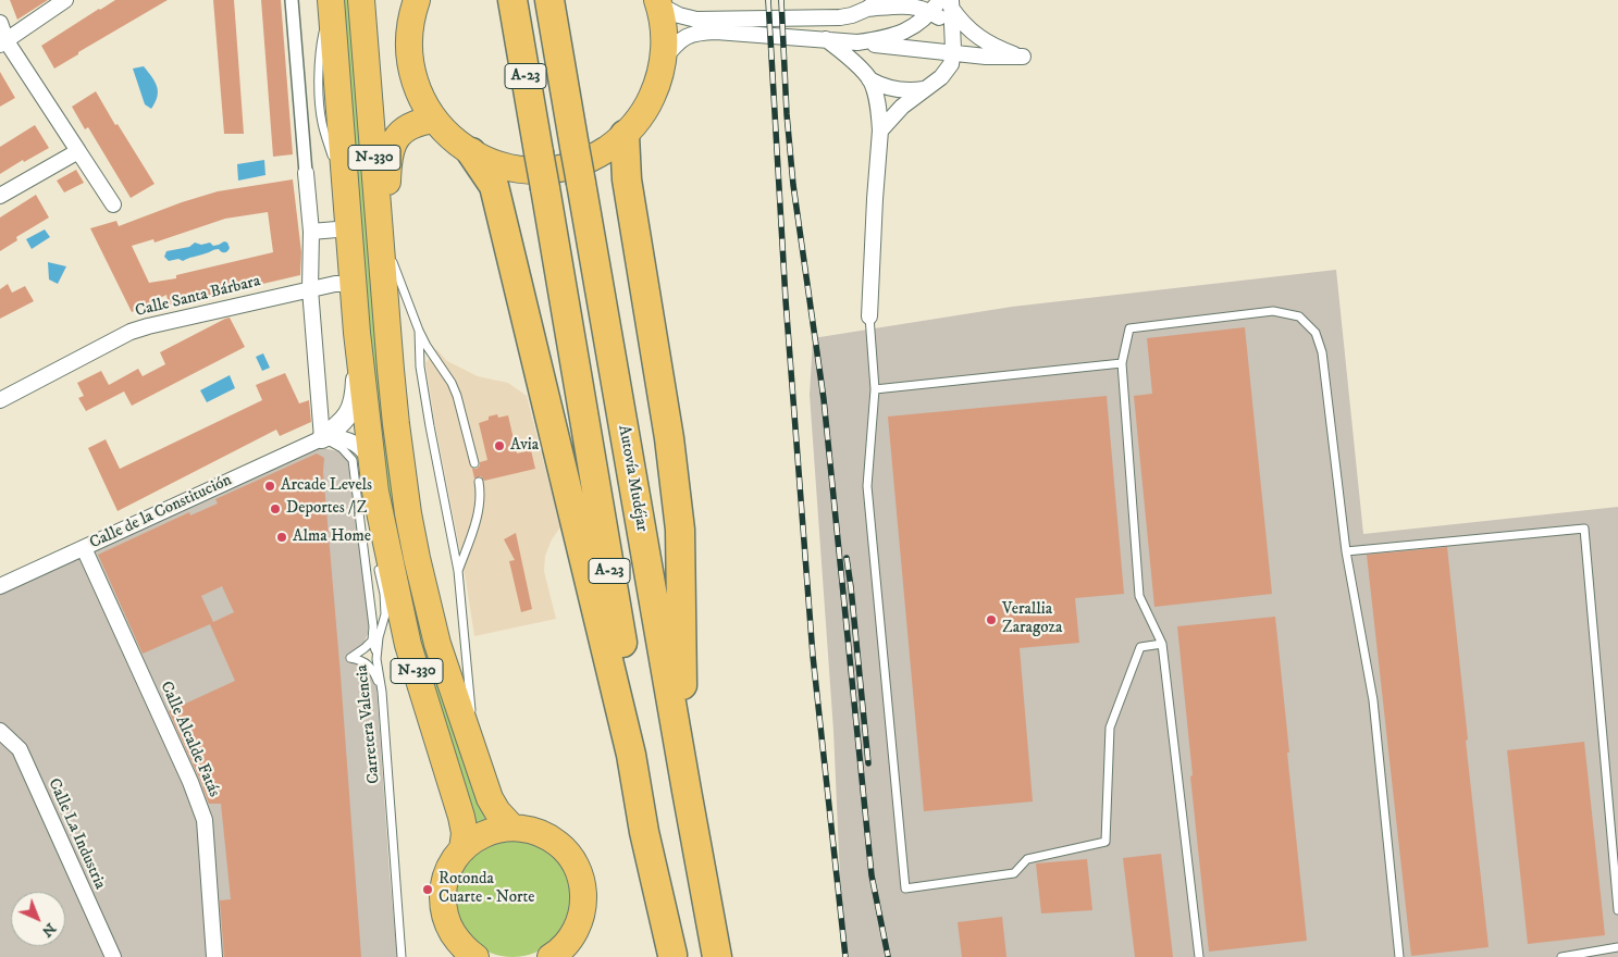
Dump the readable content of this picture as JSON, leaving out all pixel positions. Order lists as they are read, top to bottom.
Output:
{
  "streets": {
    "highway": ["A-23", "N-330", "Autovía Mudéjar"],
    "street": [
      "Calle Santa Bárbara",
      "Calle de la Constitución",
      "Calle Alcalde Fatás",
      "Calle La Industria"
    ],
    "lane": ["Carretera Valencia"]
  },
  "crossings": [
    ["N-330", "Calle Santa Bárbara"],
    ["N-330", "Calle de la Constitución"],
    ["Calle de la Constitución", "Calle Alcalde Fatás"]
  ],
  "places": [
    "Avia",
    "Arcade Levels",
    "Deportes /|Z",
    "Alma Home",
    "Verallia Zaragoza",
    "Rotonda Cuarte - Norte"
  ],
  "north": "bottom right"
}
